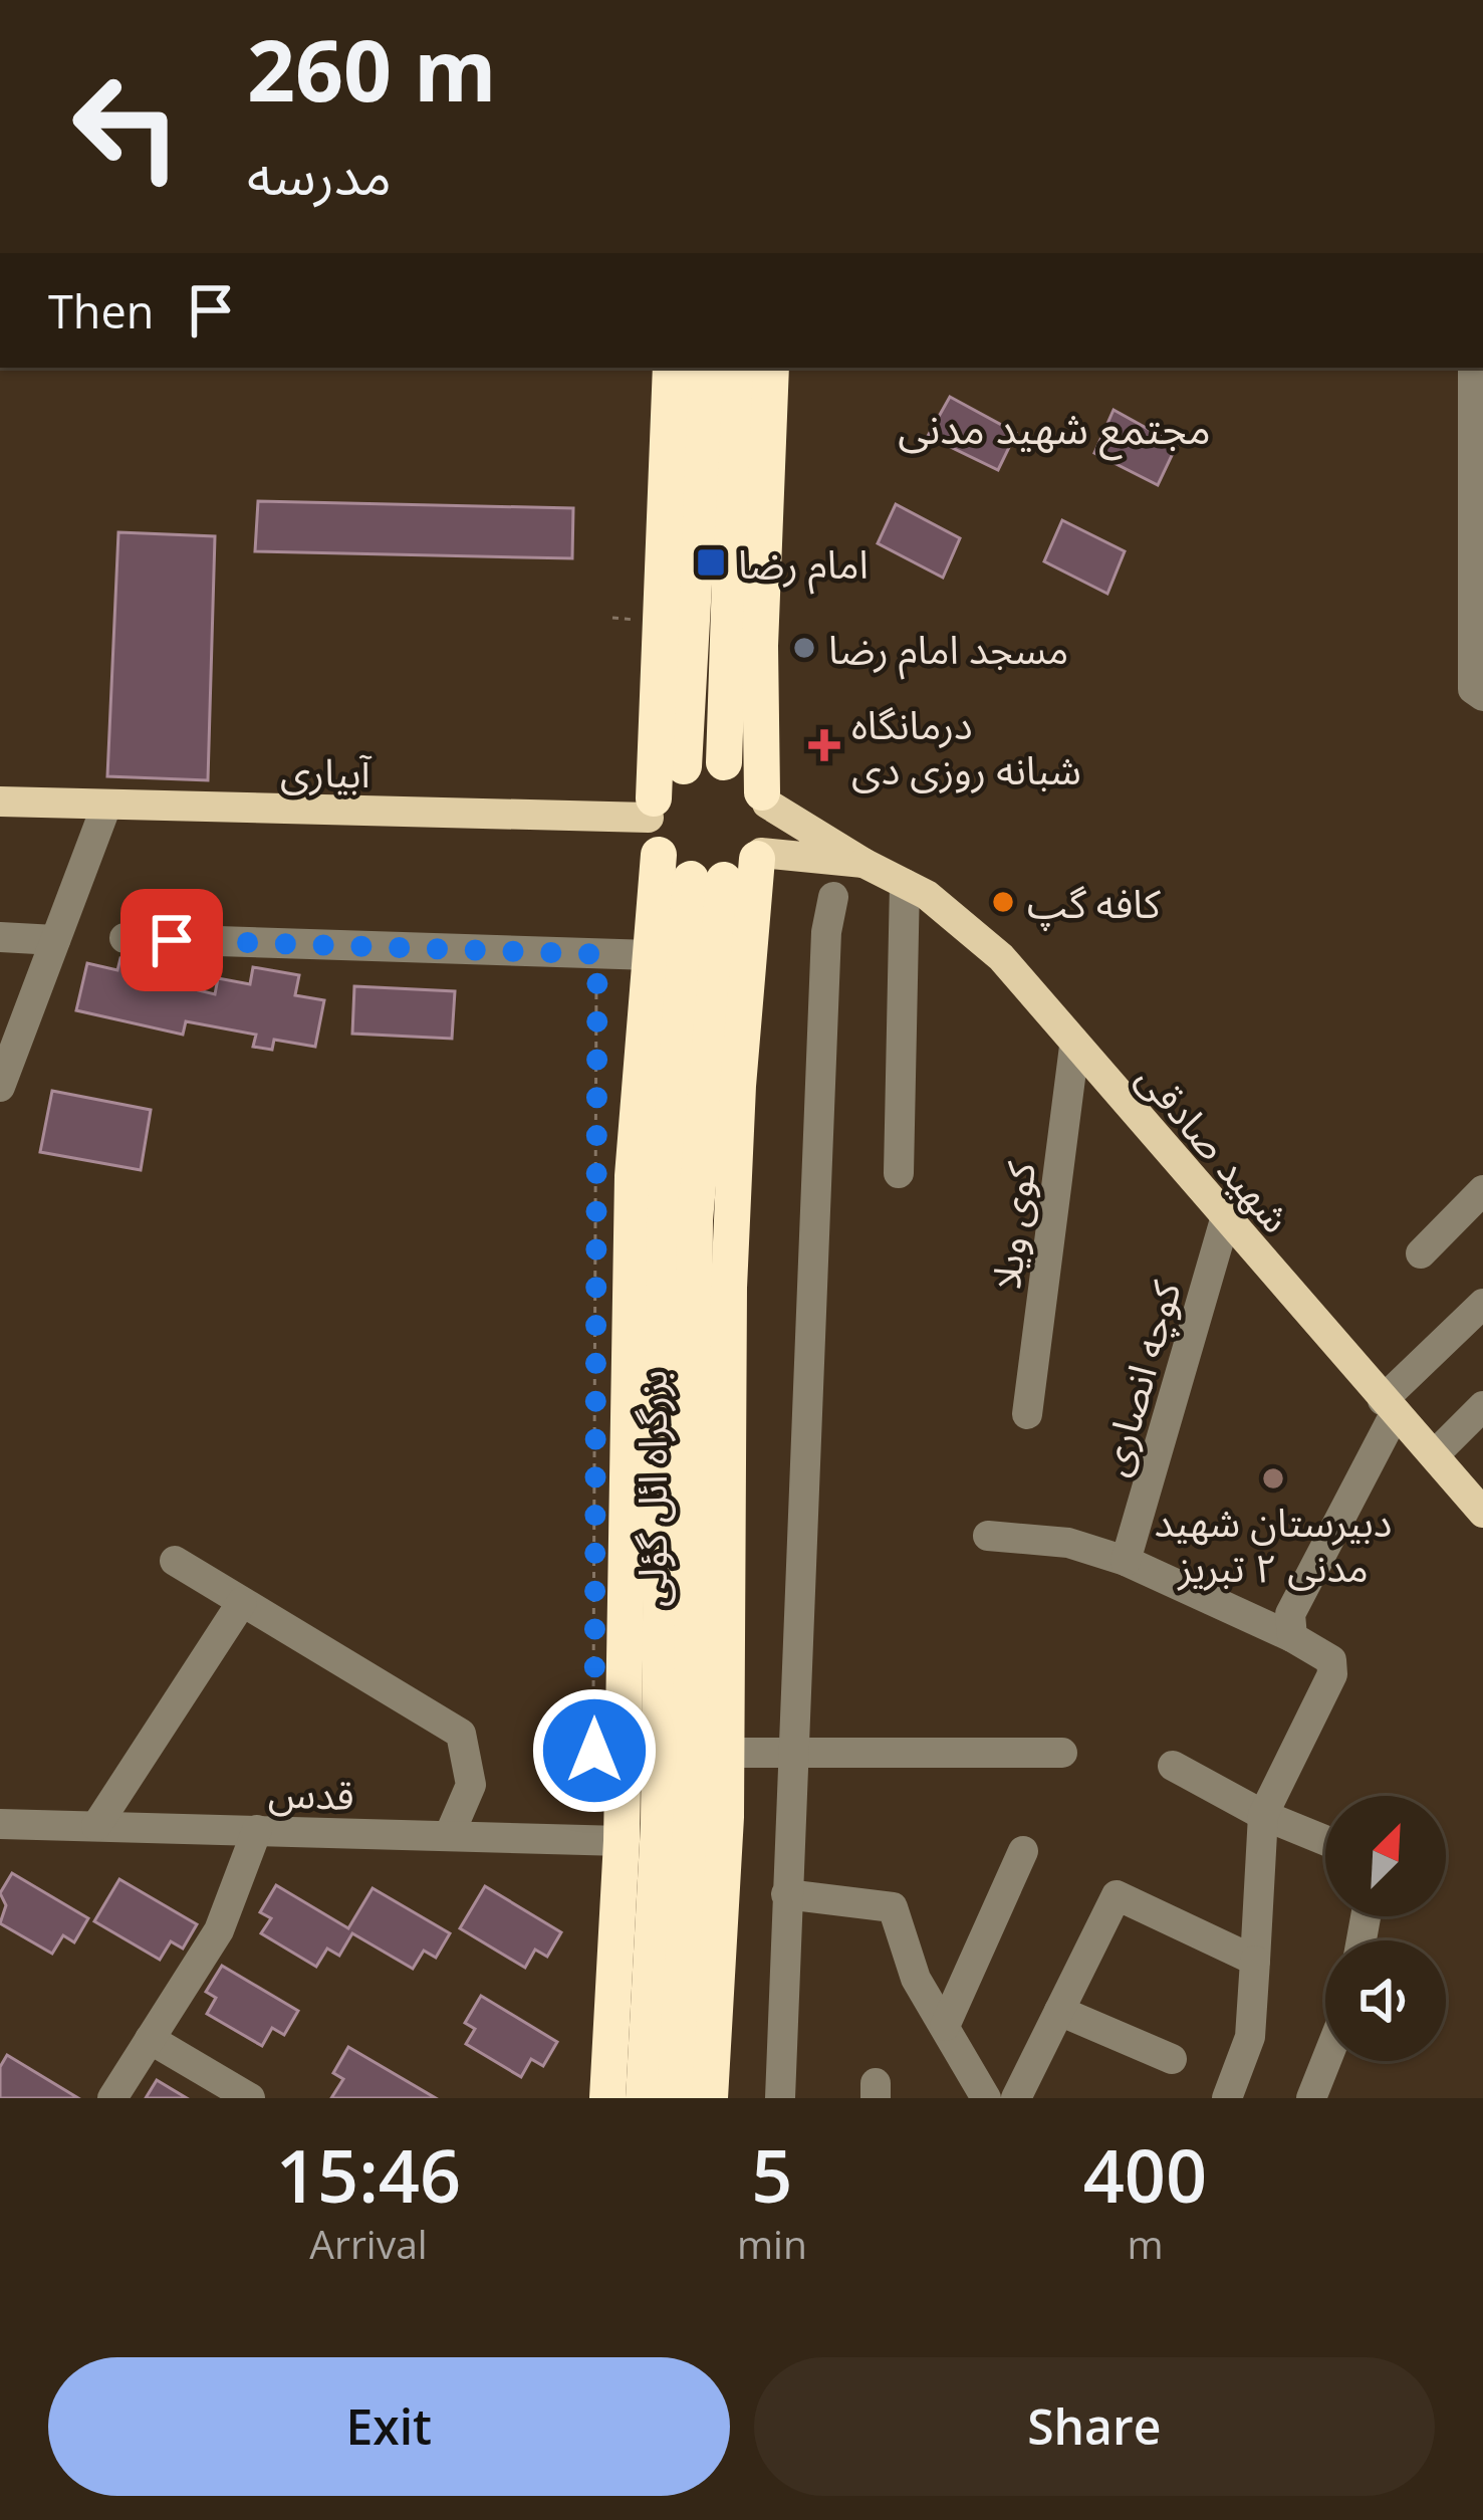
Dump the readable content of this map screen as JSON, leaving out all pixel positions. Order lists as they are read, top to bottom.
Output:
{
  "streets": {
    "highway": ["بزرگراه ائل گؤلی"],
    "main road": ["آبیاری", "شهید صادقی"],
    "street": ["کوی ویلا", "کوچه انصاری", "قدس"]
  },
  "crossings": [
    ["آبیاری", "شهید صادقی"],
    ["آبیاری", "بزرگراه ائل گؤلی"],
    ["شهید صادقی", "کوی ویلا"],
    ["شهید صادقی", "کوچه انصاری"],
    ["شهید صادقی", "بزرگراه ائل گؤلی"]
  ],
  "districts": ["مجتمع شهید مدنی"],
  "places": {
    "transit": ["امام رضا"],
    "other": ["مسجد امام رضا", "کافه گپ", "دبیرستان شهید مدنی ۲ تبریز"],
    "health": ["درمانگاه شبانه روزی دی"]
  },
  "north": "top right",
  "page": {
    "turn": ["260 m", "مدرسه"],
    "then": "Then",
    "eta": [
      "15:46",
      "Arrival",
      "5",
      "min",
      "400",
      "m"
    ],
    "buttons": ["Exit", "Share"]
  }
}
